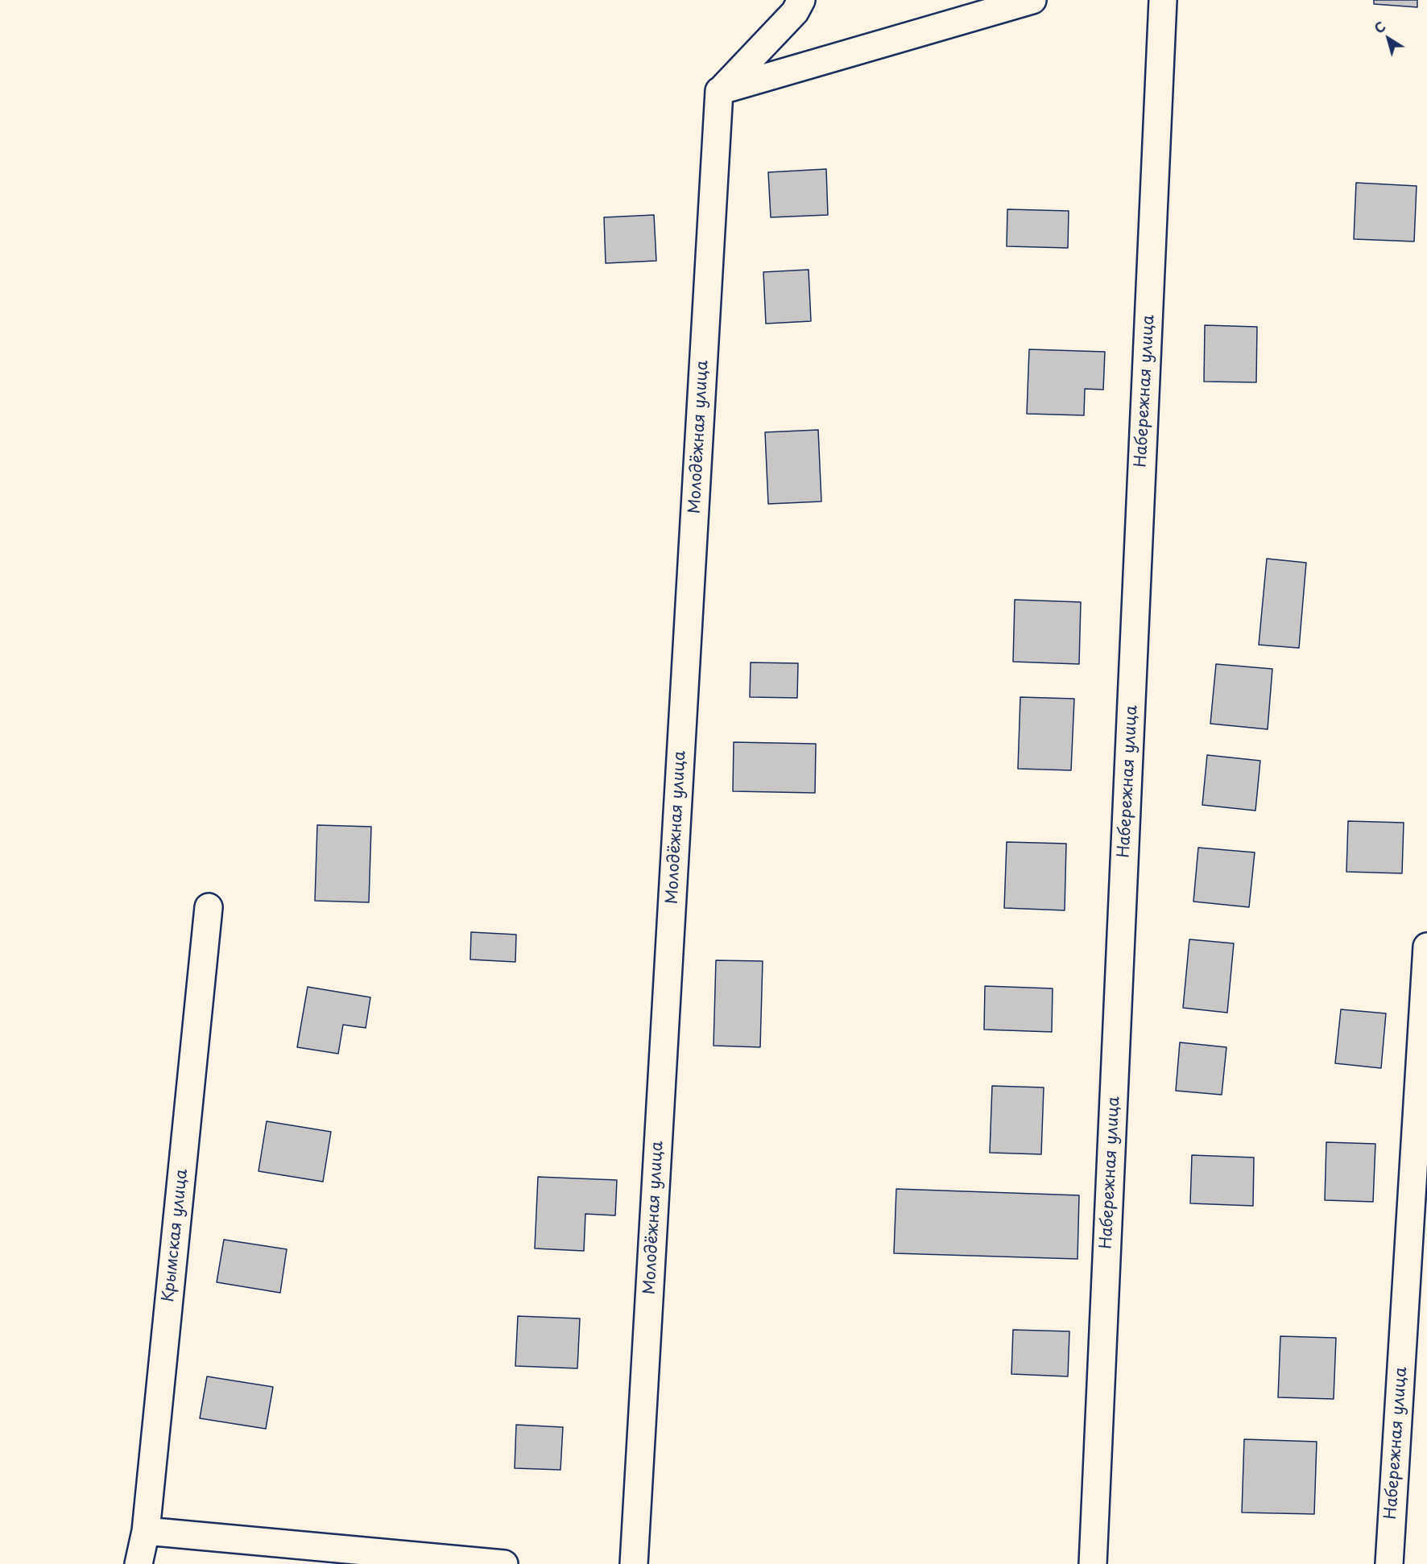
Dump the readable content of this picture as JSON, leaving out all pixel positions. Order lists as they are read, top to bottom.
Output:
{
  "streets": {
    "street": ["Набережная улица", "Молодёжная улица", "Крымская улица"]
  },
  "north": "top left"
}
